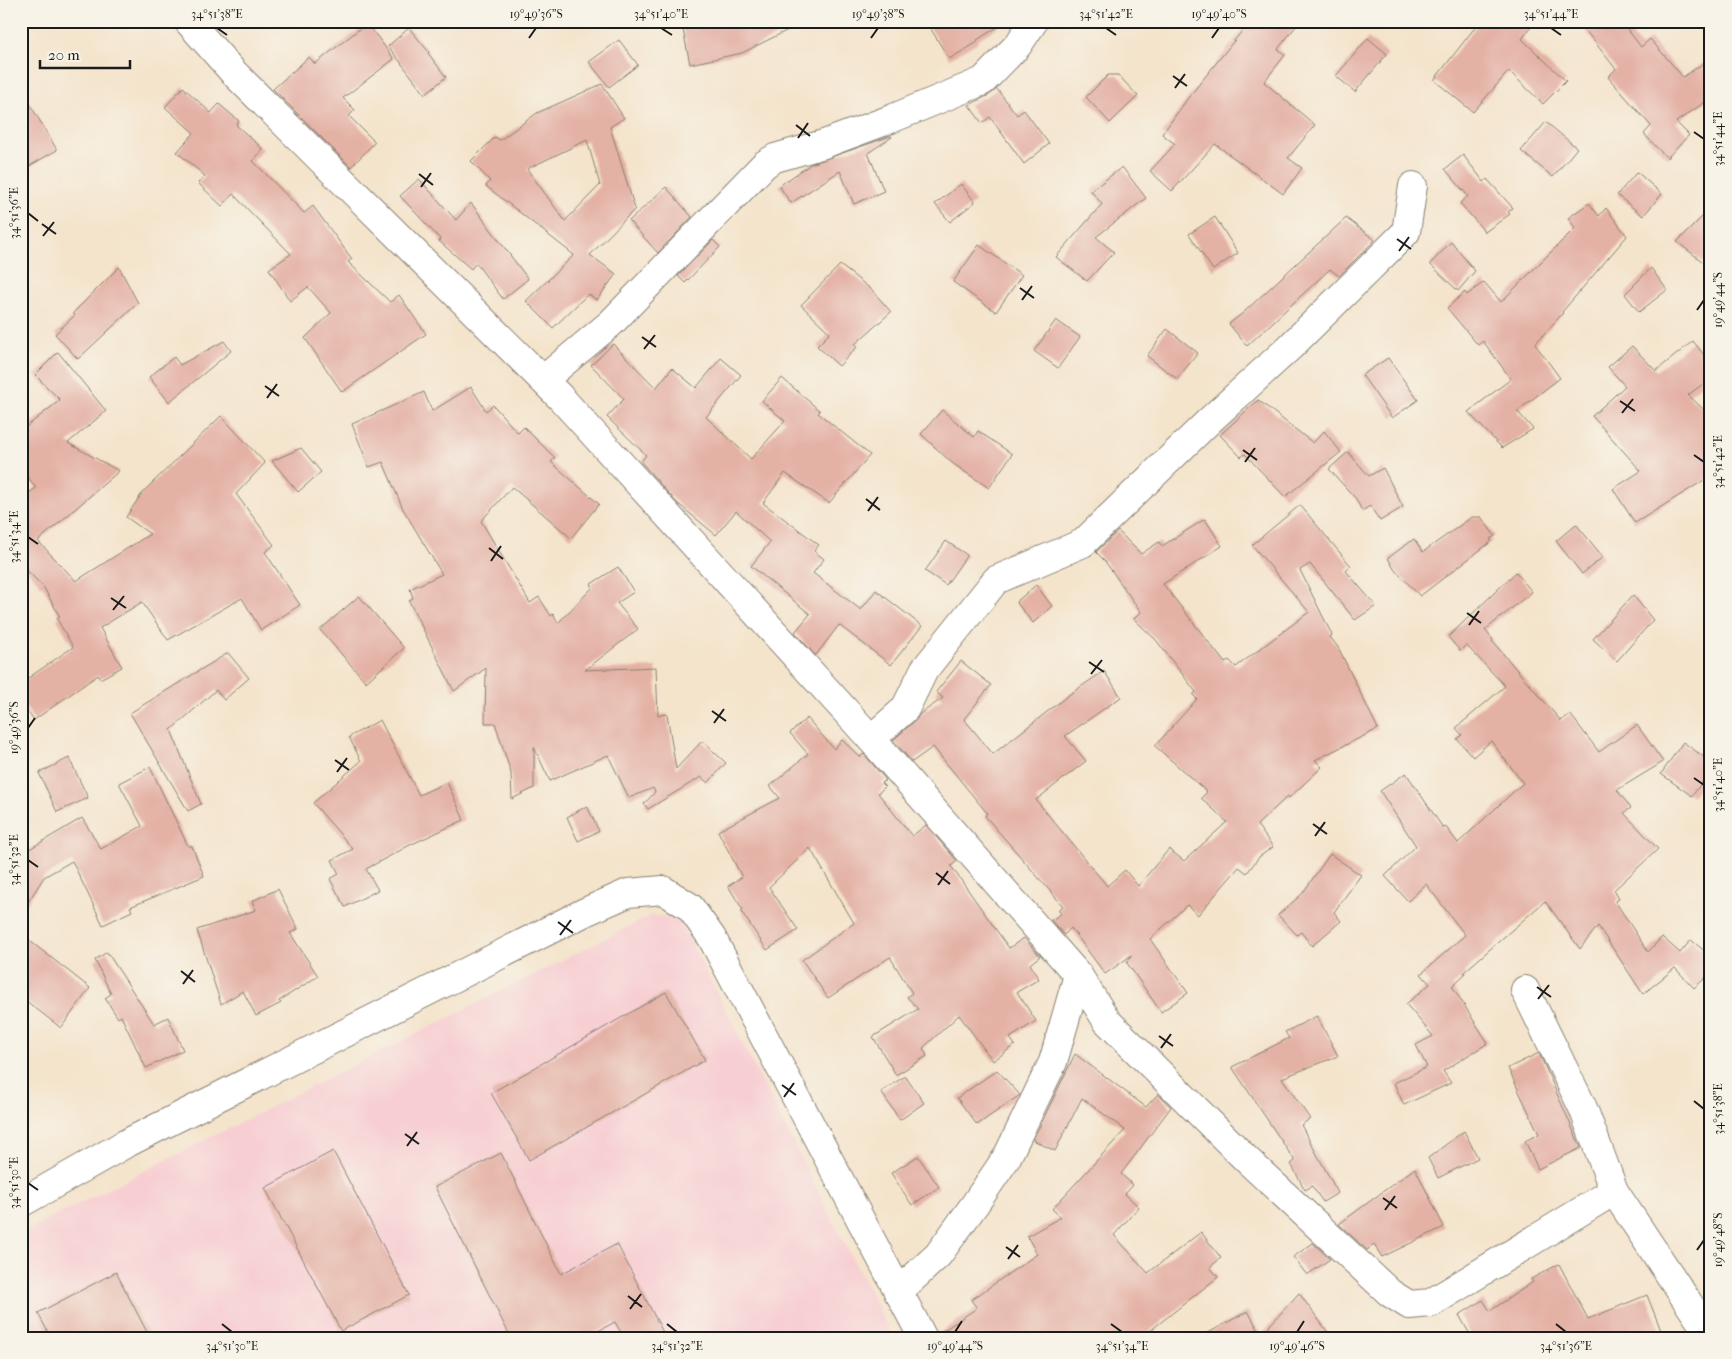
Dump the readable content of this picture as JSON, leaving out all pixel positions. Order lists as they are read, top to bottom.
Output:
{
  "scale_bar": "20 m",
  "coordinates": [
    "34°51'38\"E",
    "19°49'36\"S",
    "34°51'40\"E",
    "19°49'38\"S",
    "34°51'42\"E",
    "19°49'40\"S",
    "34°51'44\"E",
    "34°51'36\"E",
    "19°49'44\"S",
    "34°51'34\"E",
    "34°51'32\"E",
    "34°51'30\"E",
    "19°49'48\"S",
    "19°49'46\"S"
  ]
}
